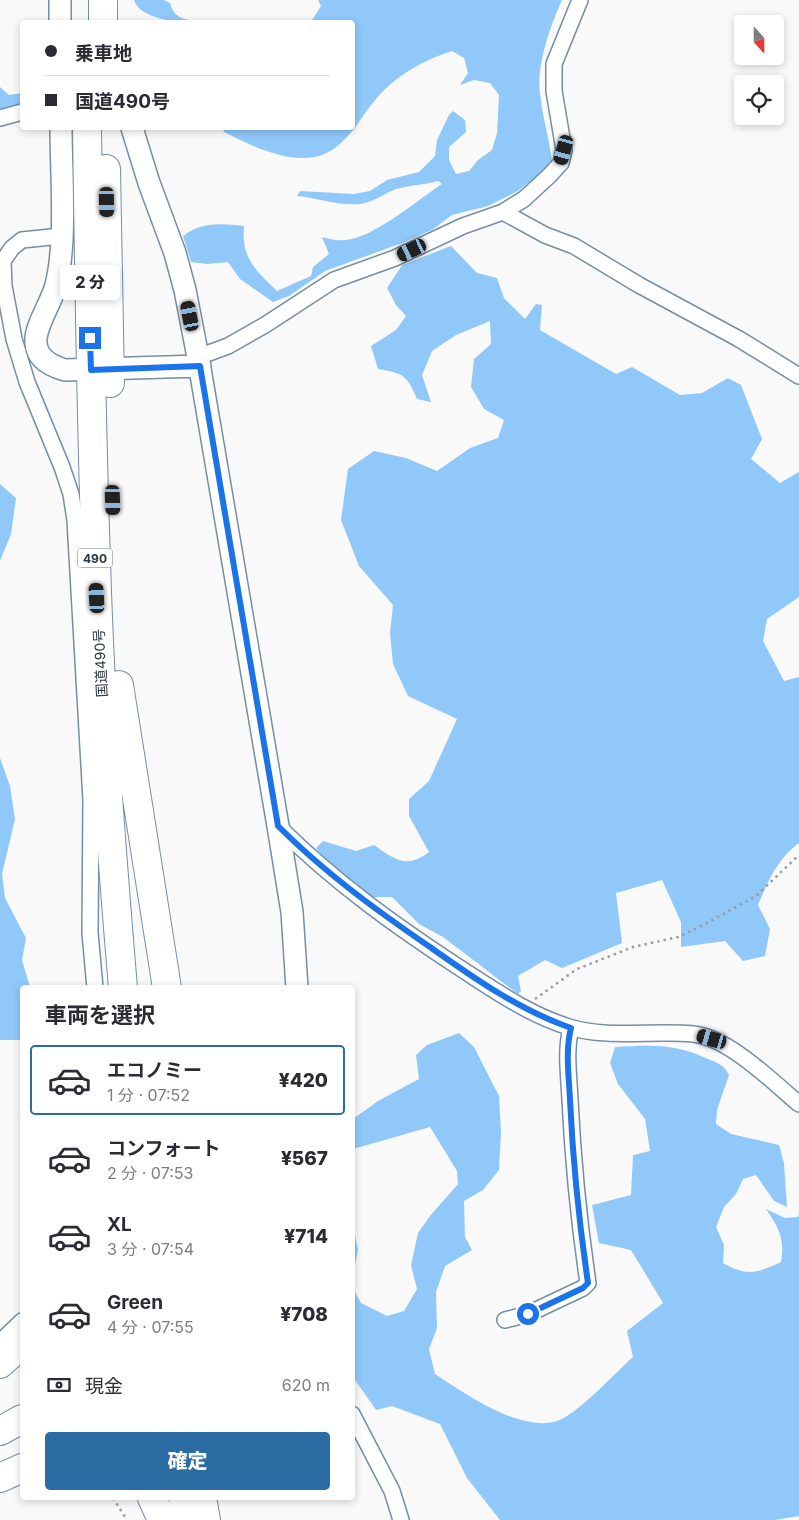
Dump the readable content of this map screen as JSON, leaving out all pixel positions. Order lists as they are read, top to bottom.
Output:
{
  "streets": {
    "highway": ["490", "国道490号"]
  },
  "north": "bottom",
  "page": {
    "banner": ["乗車地", "国道490号"],
    "bubble": "2 分",
    "heading": "車両を選択",
    "list": [
      {
        "name": "エコノミー",
        "note": "1 分 · 07:52",
        "value": "¥420"
      },
      {
        "name": "コンフォート",
        "note": "2 分 · 07:53",
        "value": "¥567"
      },
      {
        "name": "XL",
        "note": "3 分 · 07:54",
        "value": "¥714"
      },
      {
        "name": "Green",
        "note": "4 分 · 07:55",
        "value": "¥708"
      }
    ],
    "pay": ["現金", "620 m"],
    "buttons": "確定"
  }
}
